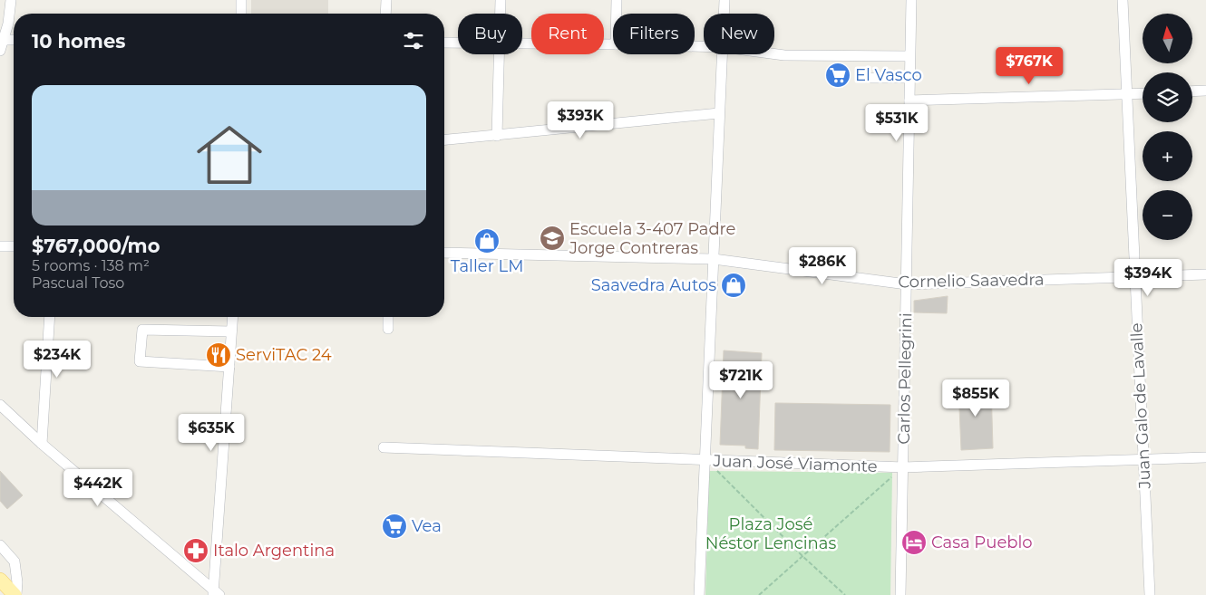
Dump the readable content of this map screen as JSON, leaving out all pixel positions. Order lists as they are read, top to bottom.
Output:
{
  "streets": {
    "street": [
      "Cornelio Saavedra",
      "Carlos Pellegrini",
      "Juan Galo de Lavalle",
      "Juan José Viamonte"
    ]
  },
  "crossings": [
    ["Cornelio Saavedra", "Carlos Pellegrini"],
    ["Cornelio Saavedra", "Juan Galo de Lavalle"],
    ["Carlos Pellegrini", "Juan José Viamonte"],
    ["Juan Galo de Lavalle", "Juan José Viamonte"]
  ],
  "parks": ["Plaza José Néstor Lencinas"],
  "places": {
    "supermarket": ["El Vasco", "Vea"],
    "school or university": ["Escuela 3-407 Padre Jorge Contreras"],
    "shop": ["Taller LM", "Saavedra Autos"],
    "restaurant": ["ServiTAC 24"],
    "hotel": ["Casa Pueblo"],
    "pharmacy": ["Italo Argentina"]
  },
  "north": "top",
  "page": {
    "map_buttons": ["+", "−"],
    "chip": [
      "Buy",
      "Rent",
      "Filters",
      "New"
    ],
    "heading": "10 homes",
    "price": [
      "$767K",
      "$393K",
      "$531K",
      "$286K",
      "$394K",
      "$234K",
      "$721K",
      "$855K",
      "$635K",
      "$442K"
    ],
    "list": [
      {
        "name": "$767,000/mo",
        "note": "5 rooms · 138 m² · Pascual Toso"
      }
    ]
  }
}
